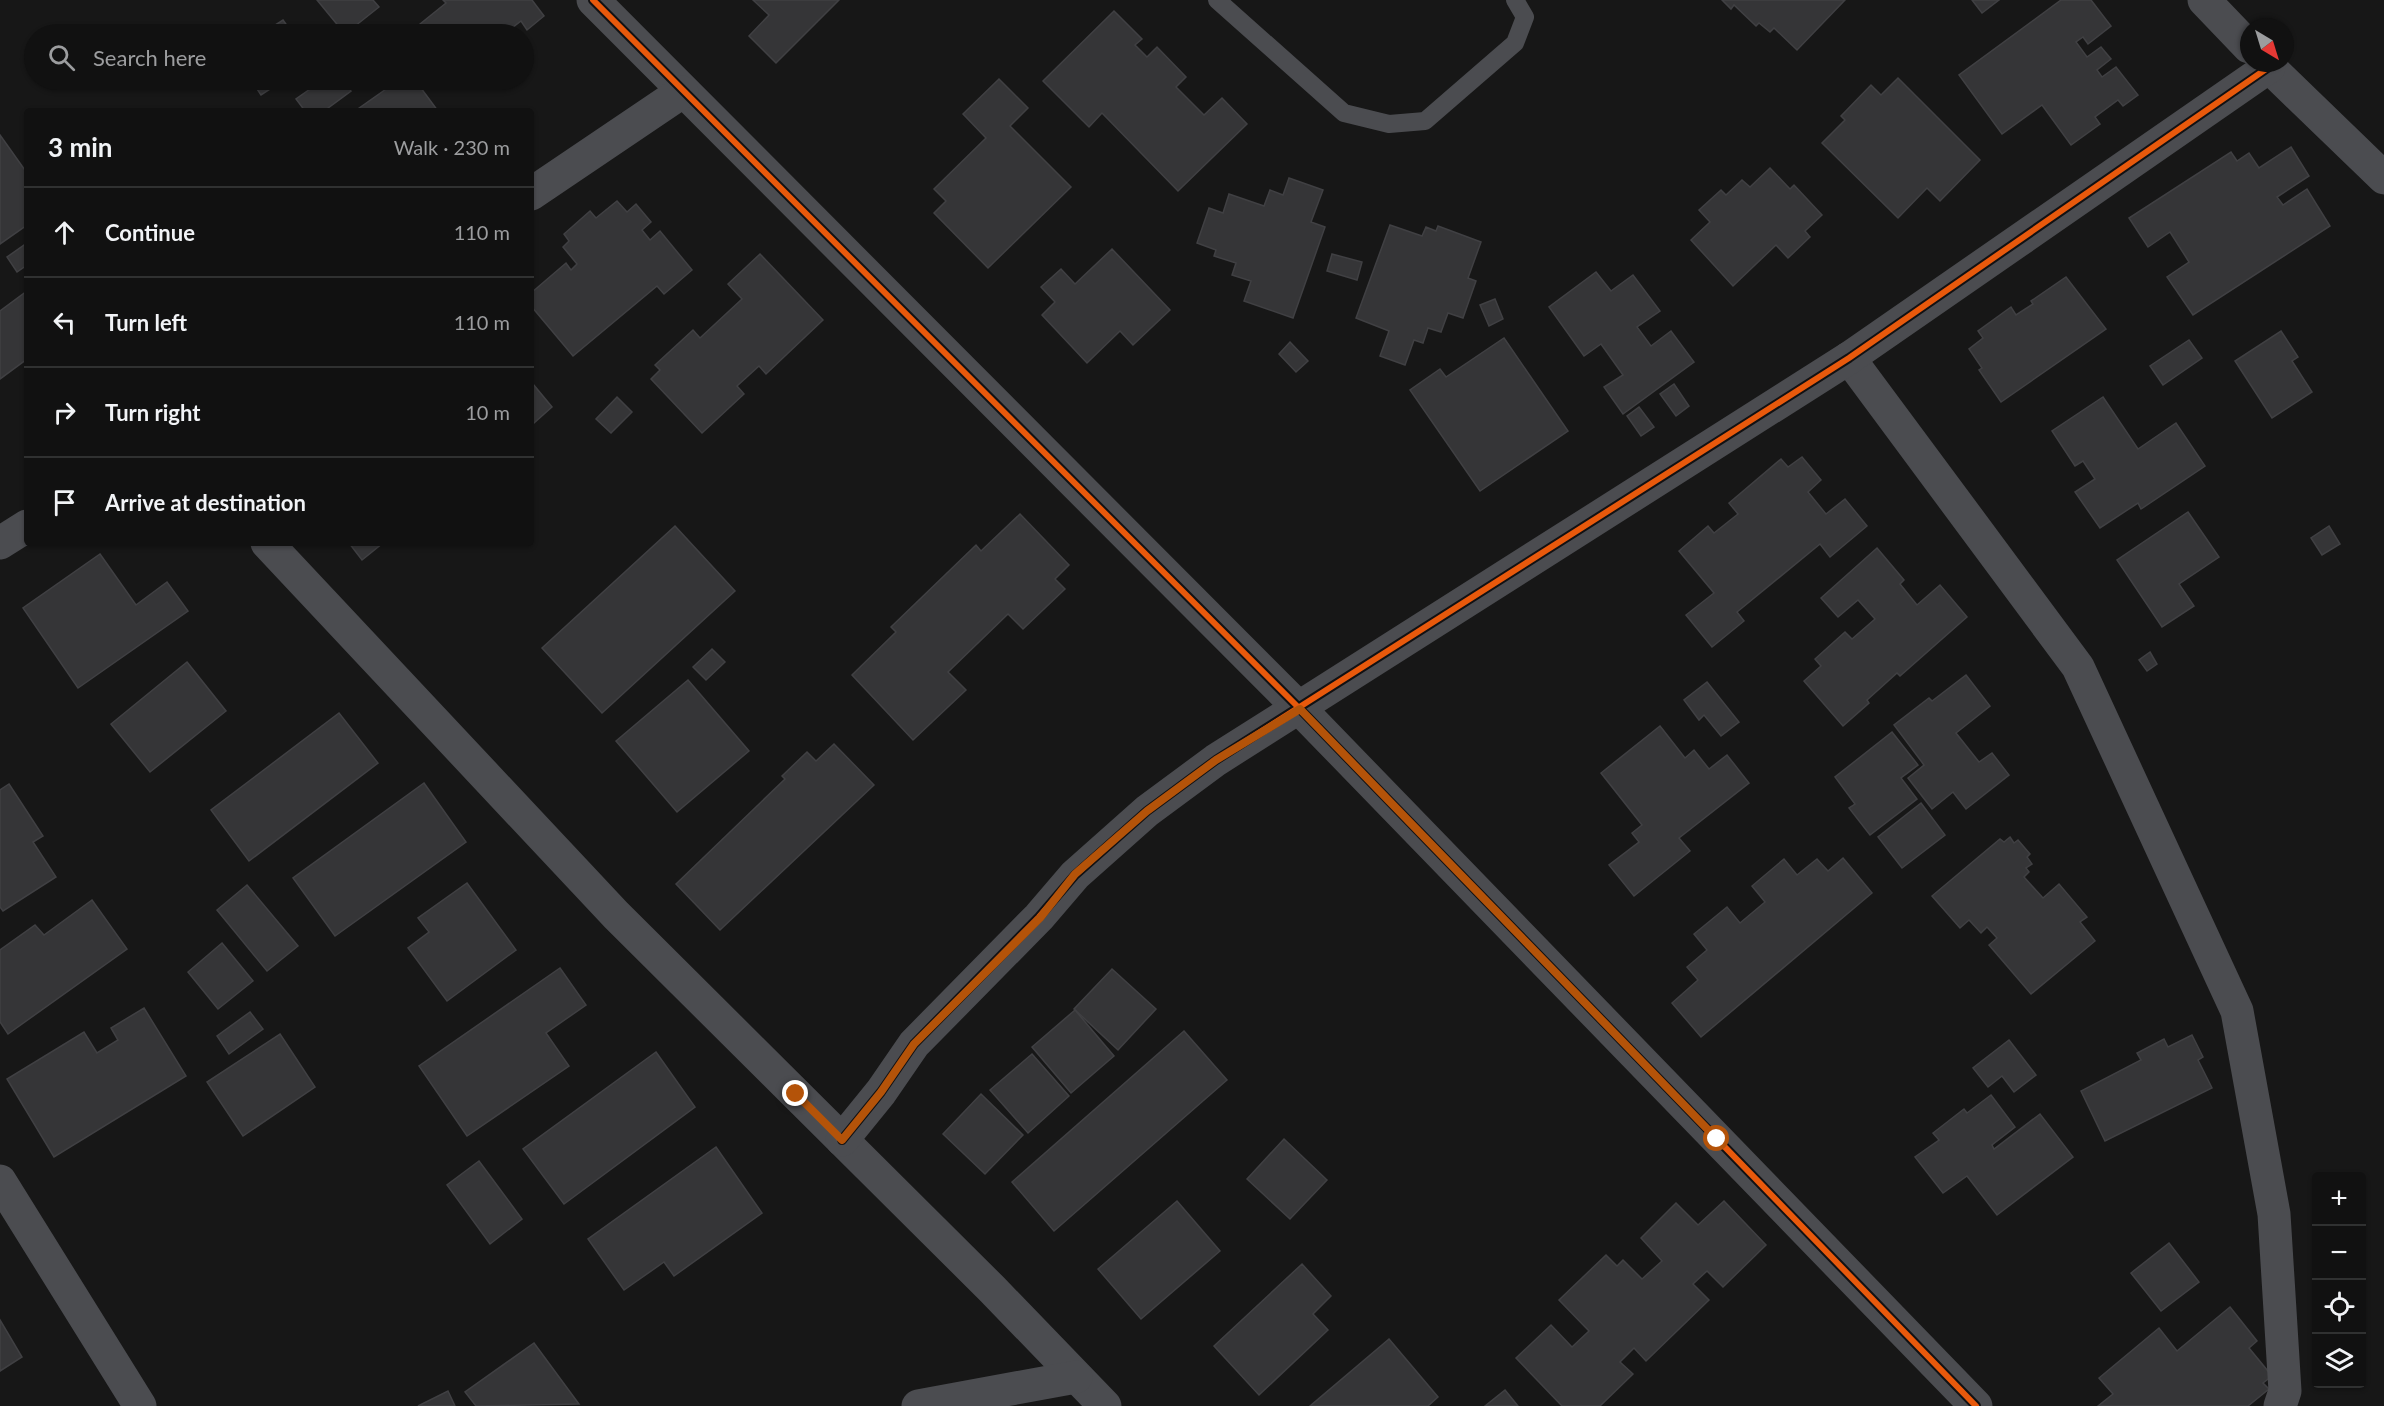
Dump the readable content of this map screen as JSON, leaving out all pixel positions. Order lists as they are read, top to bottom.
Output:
{
  "north": "bottom right",
  "page": {
    "search": "Search here",
    "heading": ["3 min", "Walk · 230 m"],
    "list": [
      ["Continue", "110 m"],
      ["Turn left", "110 m"],
      ["Turn right", "10 m"],
      "Arrive at destination"
    ],
    "map_buttons": ["+", "−"]
  }
}
